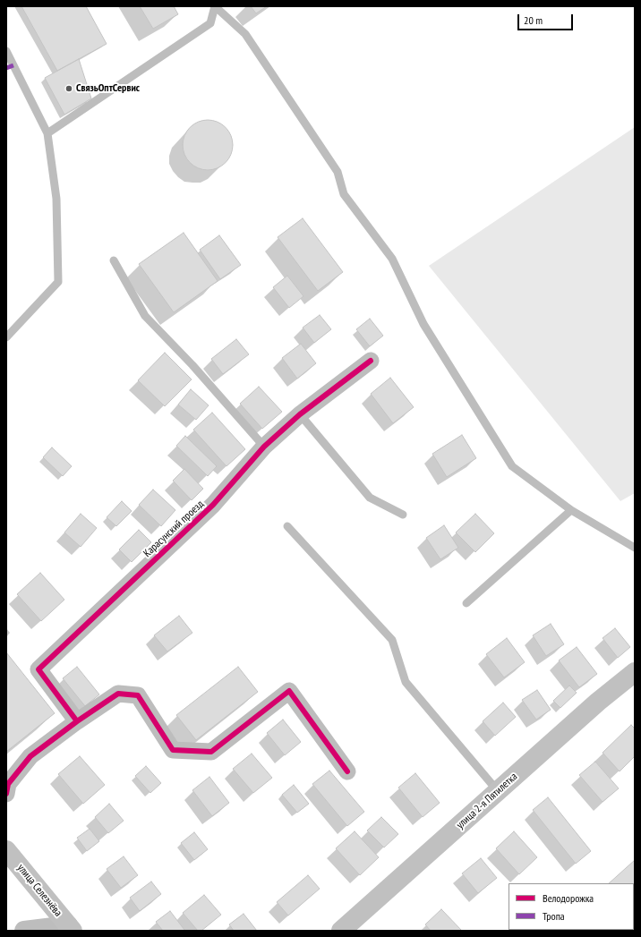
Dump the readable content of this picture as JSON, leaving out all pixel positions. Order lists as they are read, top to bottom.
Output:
{
  "streets": {
    "main road": ["улица 2-я Пятилетка", "улица Селезнёва"],
    "street": ["Карасунский проезд"]
  },
  "places": ["СвязьОптСервис"],
  "legend": ["Велодорожка", "Тропа"],
  "scale_bar": "20 m"
}
